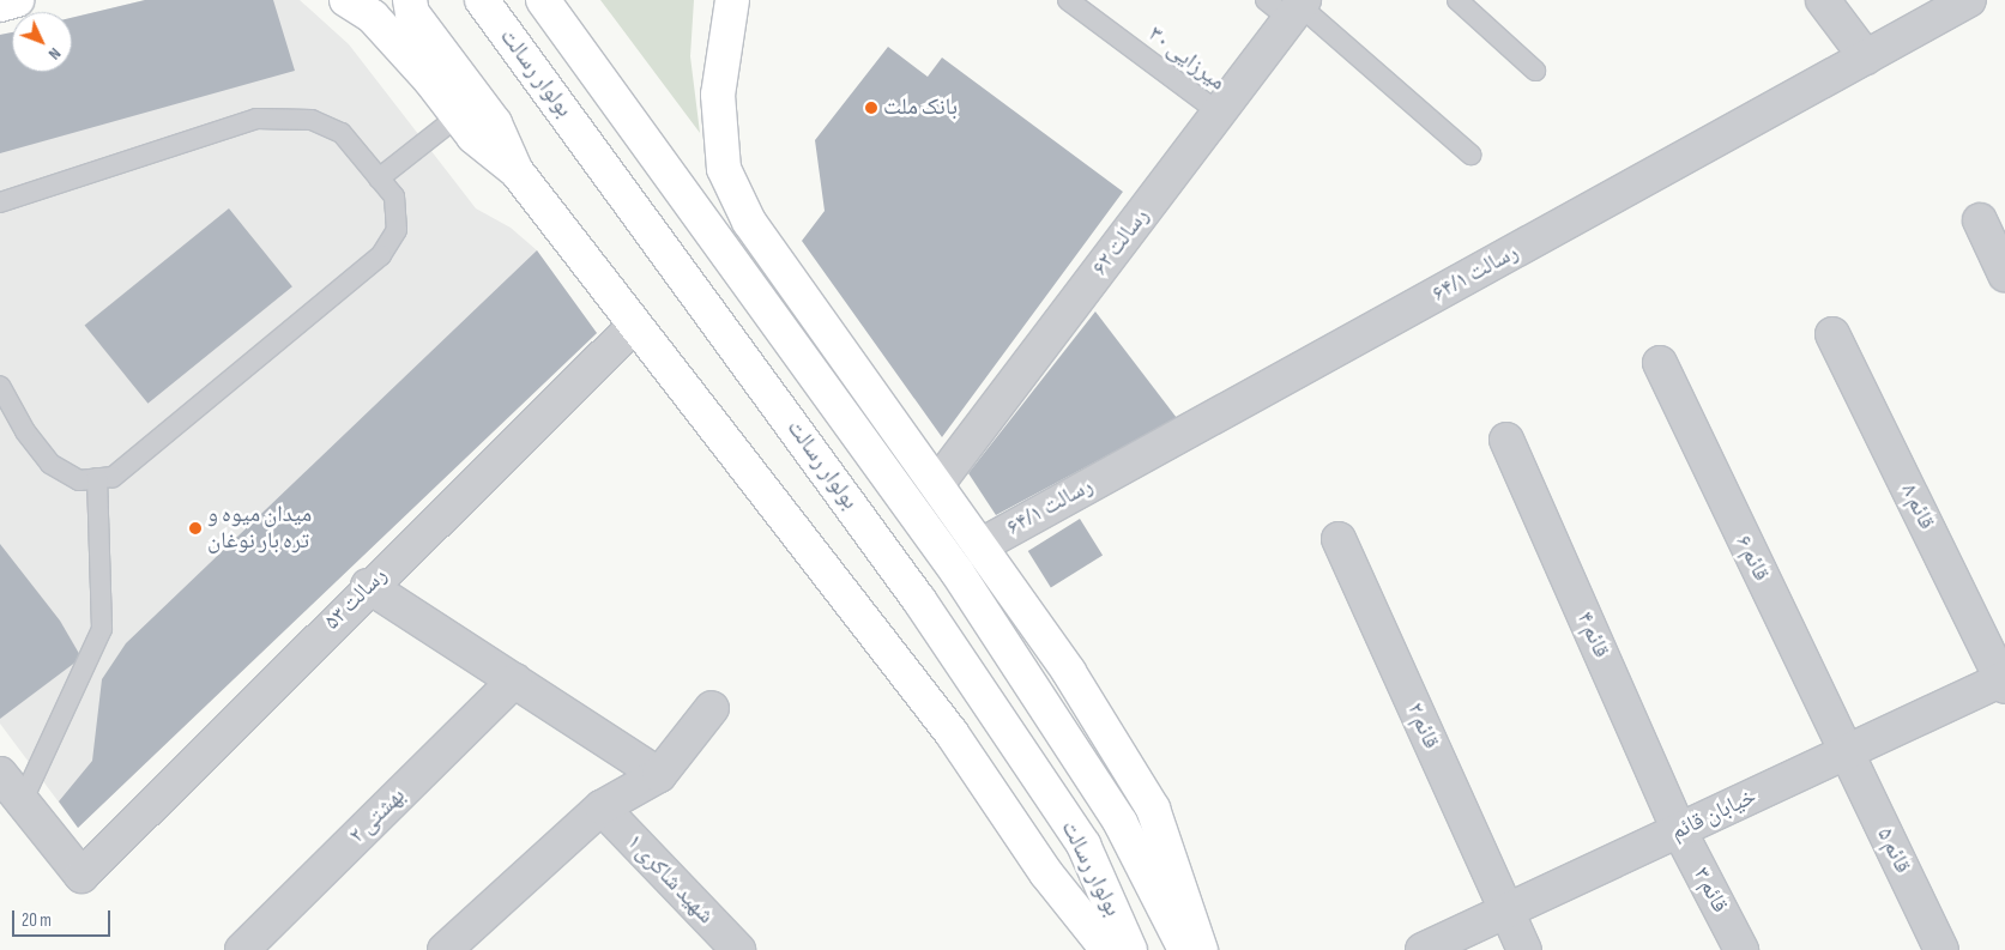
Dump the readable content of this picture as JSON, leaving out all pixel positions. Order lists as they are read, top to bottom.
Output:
{
  "streets": {
    "main road": ["بولوار رسالت"],
    "street": [
      "رسالت ۶۲",
      "رسالت ۶۴/۱",
      "قائم ۸",
      "قائم ۶",
      "رسالت ۵۳",
      "قائم ۴",
      "قائم ۲",
      "خیابان قائم",
      "بهشتی ۲",
      "قائم ۵",
      "شهید شاکری ۱",
      "قائم ۳"
    ],
    "lane": ["میرزایی ۳۰"]
  },
  "crossings": [
    ["میرزایی ۳۰", "رسالت ۶۲"],
    ["قائم ۸", "خیابان قائم"],
    ["قائم ۶", "خیابان قائم"],
    ["قائم ۶", "قائم ۵"],
    ["قائم ۴", "خیابان قائم"],
    ["قائم ۴", "قائم ۳"],
    ["قائم ۲", "خیابان قائم"],
    ["خیابان قائم", "قائم ۵"],
    ["خیابان قائم", "قائم ۳"]
  ],
  "places": ["بانک ملت", "میدان میوه و تره بار نوغان"],
  "scale_bar": "20 m",
  "north": "bottom right"
}
